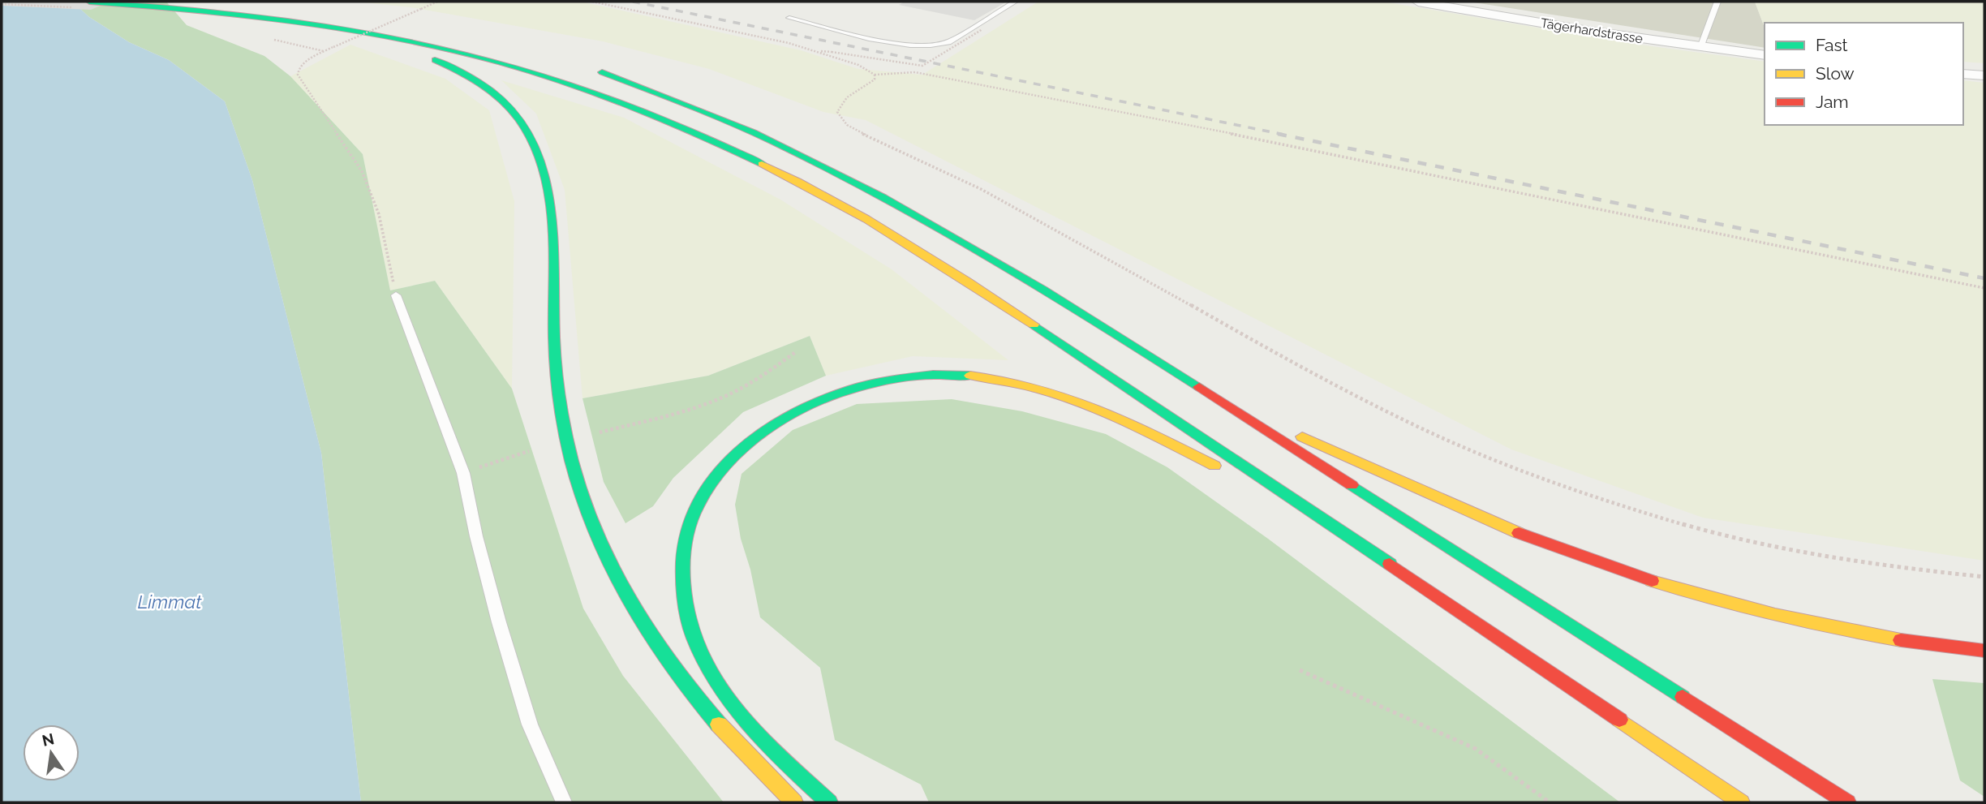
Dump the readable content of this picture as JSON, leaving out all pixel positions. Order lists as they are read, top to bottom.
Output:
{
  "streets": {
    "street": ["Tägerhardstrasse"]
  },
  "water": ["Limmat"],
  "legend": ["Fast", "Slow", "Jam"],
  "north": "top"
}
